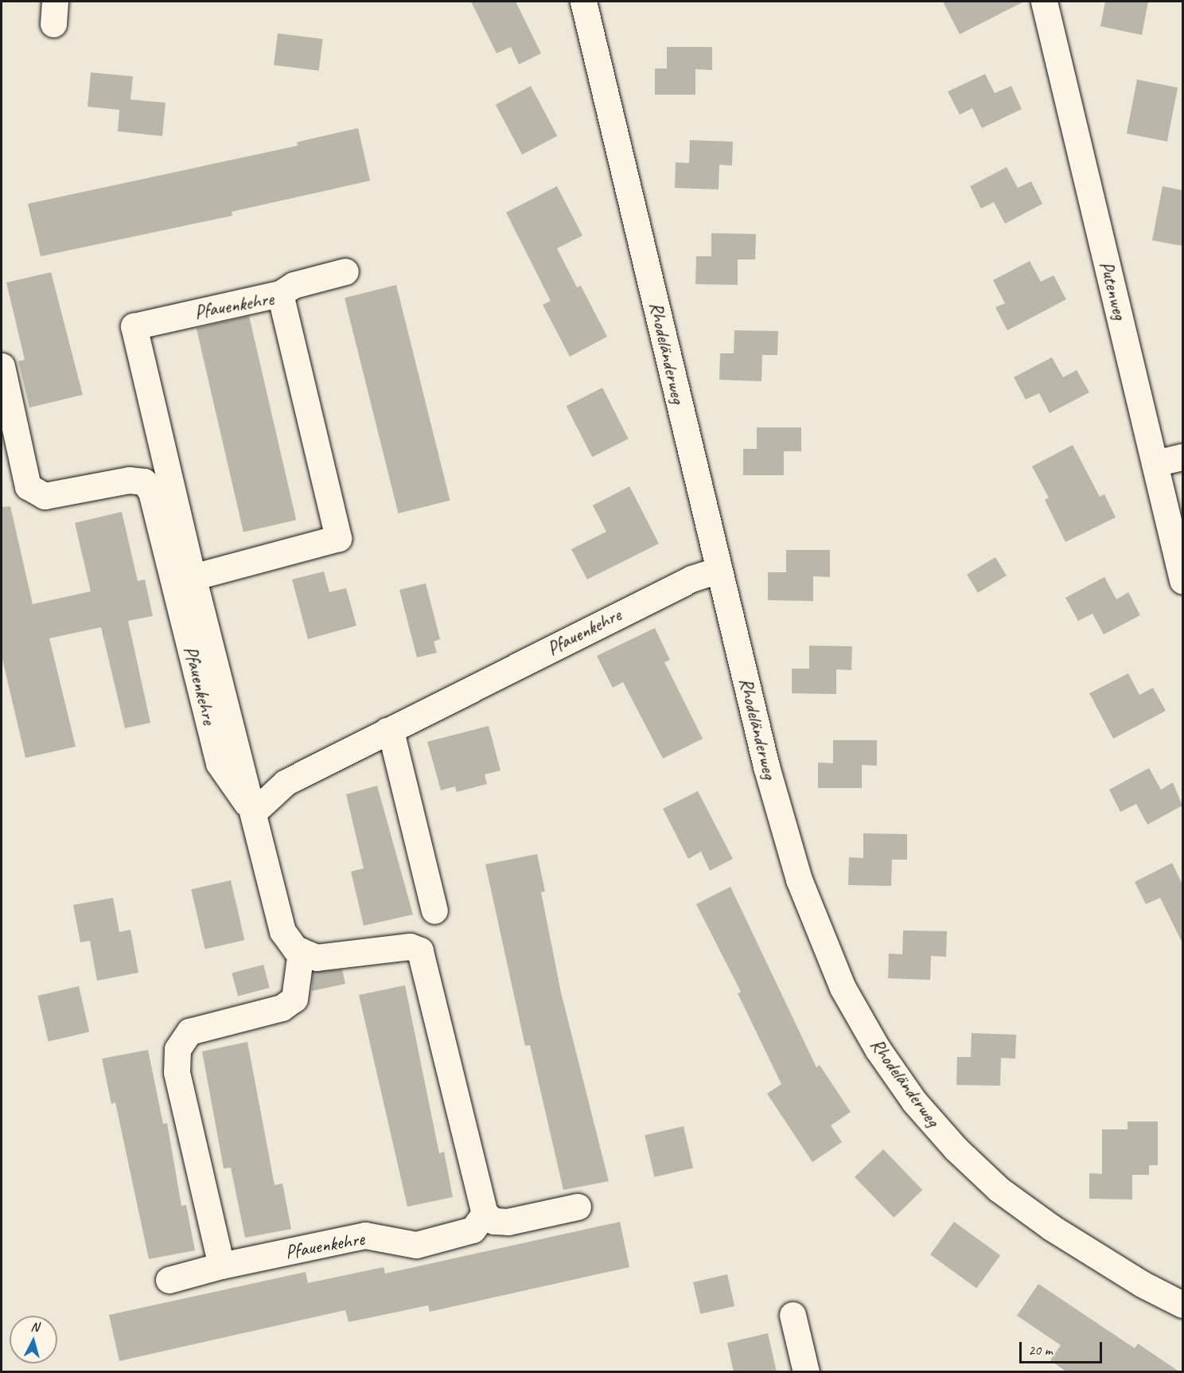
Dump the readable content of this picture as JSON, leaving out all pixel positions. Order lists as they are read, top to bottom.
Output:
{
  "streets": {
    "street": ["Putenweg", "Pfauenkehre", "Rhodeländerweg"]
  },
  "crossings": [
    ["Pfauenkehre", "Rhodeländerweg"]
  ],
  "scale_bar": "20 m",
  "north": "top"
}
